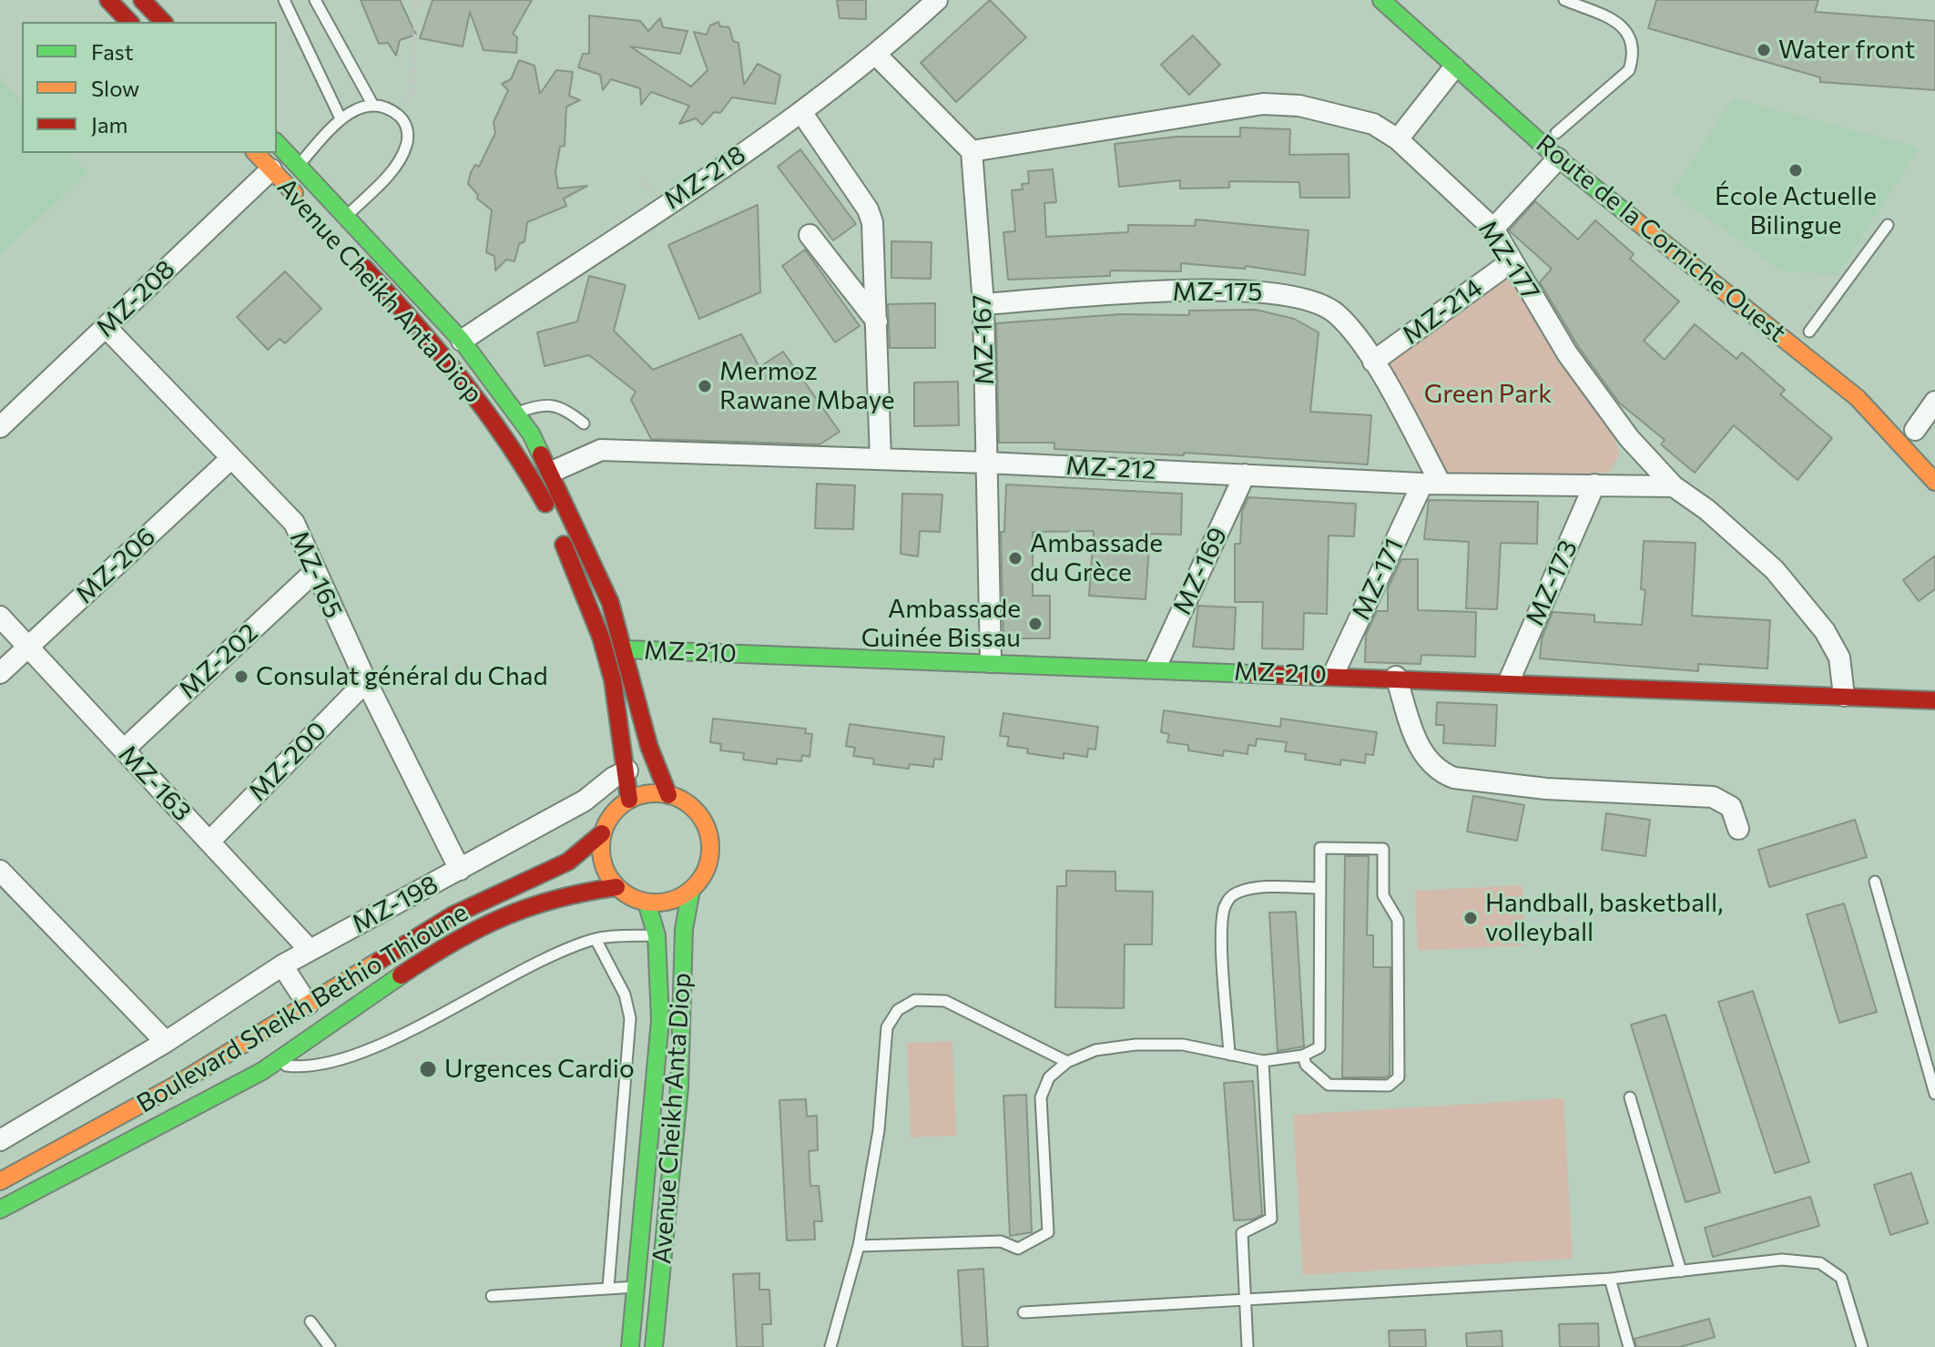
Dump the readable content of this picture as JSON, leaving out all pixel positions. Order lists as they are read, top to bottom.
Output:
{
  "streets": {
    "main road": [
      "Route de la Corniche Ouest",
      "Avenue Cheikh Anta Diop",
      "MZ-210",
      "Boulevard Sheikh Bethio Thioune"
    ],
    "street": [
      "MZ-218",
      "MZ-177",
      "MZ-175",
      "MZ-208",
      "MZ-214",
      "MZ-167",
      "MZ-212",
      "MZ-206",
      "MZ-169",
      "MZ-165",
      "MZ-171",
      "MZ-173",
      "MZ-202",
      "MZ-200",
      "MZ-163",
      "MZ-198"
    ]
  },
  "crossings": [
    ["MZ-218", "Avenue Cheikh Anta Diop"],
    ["MZ-177", "MZ-214"],
    ["MZ-177", "MZ-167"],
    ["MZ-177", "MZ-212"],
    ["MZ-177", "MZ-210"],
    ["Avenue Cheikh Anta Diop", "MZ-208"],
    ["Avenue Cheikh Anta Diop", "MZ-212"],
    ["Avenue Cheikh Anta Diop", "MZ-210"],
    ["Avenue Cheikh Anta Diop", "MZ-198"],
    ["Avenue Cheikh Anta Diop", "Boulevard Sheikh Bethio Thioune"],
    ["MZ-175", "MZ-214"],
    ["MZ-175", "MZ-167"],
    ["MZ-175", "MZ-212"],
    ["MZ-175", "MZ-171"],
    ["MZ-208", "MZ-165"],
    ["MZ-167", "MZ-212"],
    ["MZ-167", "MZ-210"],
    ["MZ-212", "MZ-169"],
    ["MZ-212", "MZ-171"],
    ["MZ-212", "MZ-173"],
    ["MZ-206", "MZ-165"],
    ["MZ-206", "MZ-163"],
    ["MZ-169", "MZ-210"],
    ["MZ-165", "MZ-202"],
    ["MZ-165", "MZ-200"],
    ["MZ-165", "MZ-198"],
    ["MZ-171", "MZ-210"],
    ["MZ-173", "MZ-210"],
    ["MZ-202", "MZ-163"],
    ["MZ-200", "MZ-163"],
    ["MZ-163", "MZ-198"]
  ],
  "parks": ["Green Park"],
  "places": [
    "Water front",
    "École Actuelle Bilingue",
    "Mermoz Rawane Mbaye",
    "Ambassade du Grèce",
    "Ambassade Guinée Bissau",
    "Consulat général du Chad",
    "Handball, basketball, volleyball",
    "Urgences Cardio"
  ],
  "legend": ["Fast", "Slow", "Jam"]
}
